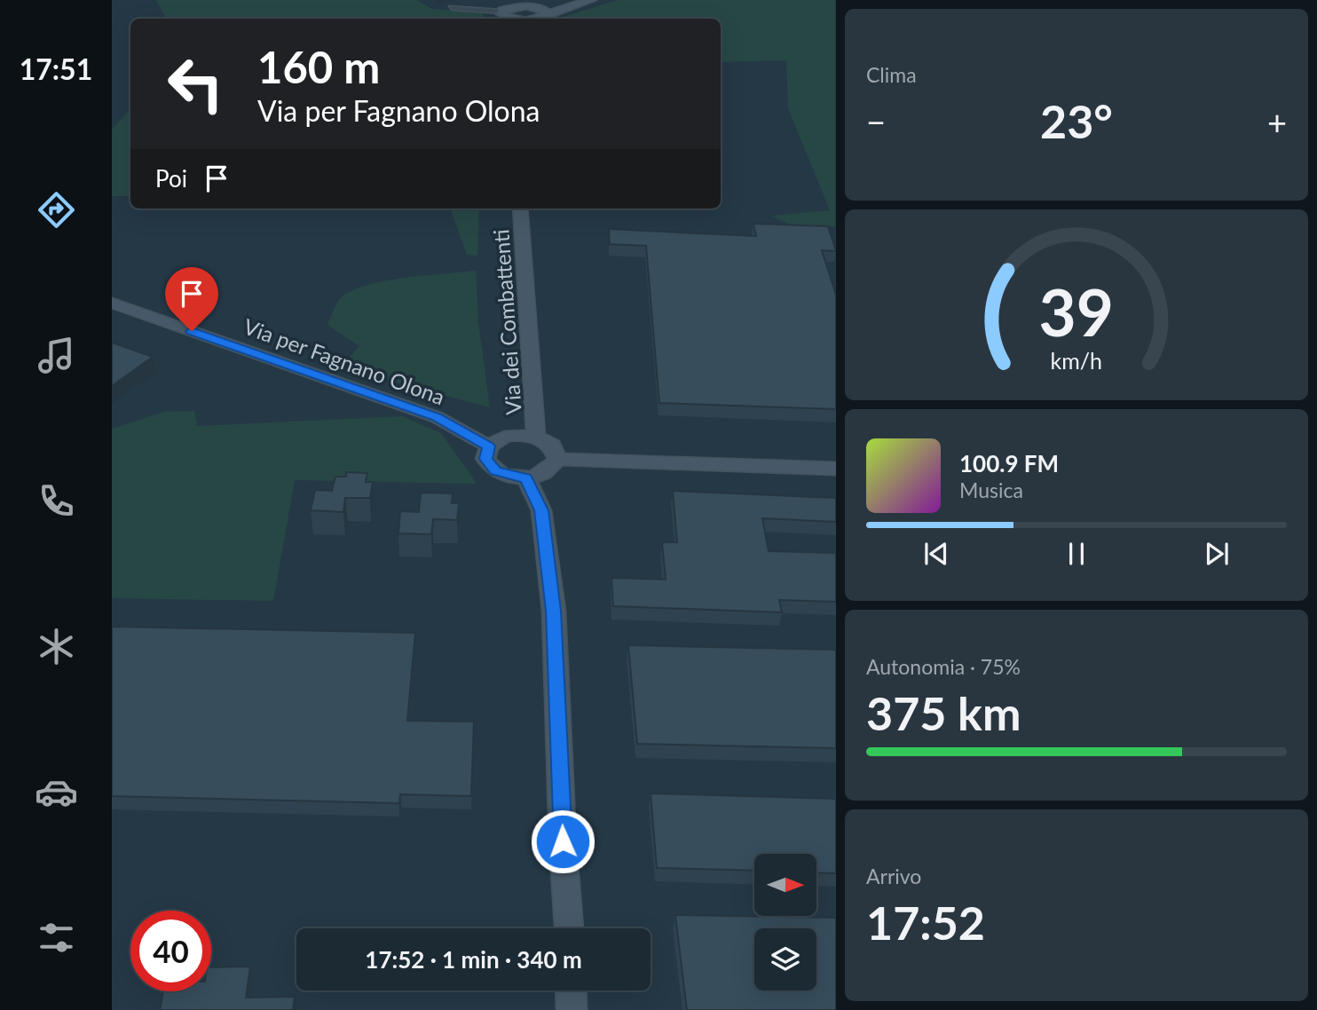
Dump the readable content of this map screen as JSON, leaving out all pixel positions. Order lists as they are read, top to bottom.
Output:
{
  "streets": {
    "street": ["Via dei Combattenti", "Via per Fagnano Olona"]
  },
  "crossings": [
    ["Via dei Combattenti", "Via per Fagnano Olona"]
  ],
  "north": "right",
  "page": {
    "tabs": "17:51",
    "tile": [
      "Clima",
      ["Autonomia · 75%", "375 km"],
      ["Arrivo", "17:52"]
    ],
    "turn": ["160 m", "Via per Fagnano Olona"],
    "heat": ["−", "23°", "+"],
    "then": "Poi",
    "song": ["100.9 FM", "Musica"],
    "limit": "40",
    "trip": "17:52 · 1 min · 340 m",
    "gauge": ["39", "km/h"]
  }
}
